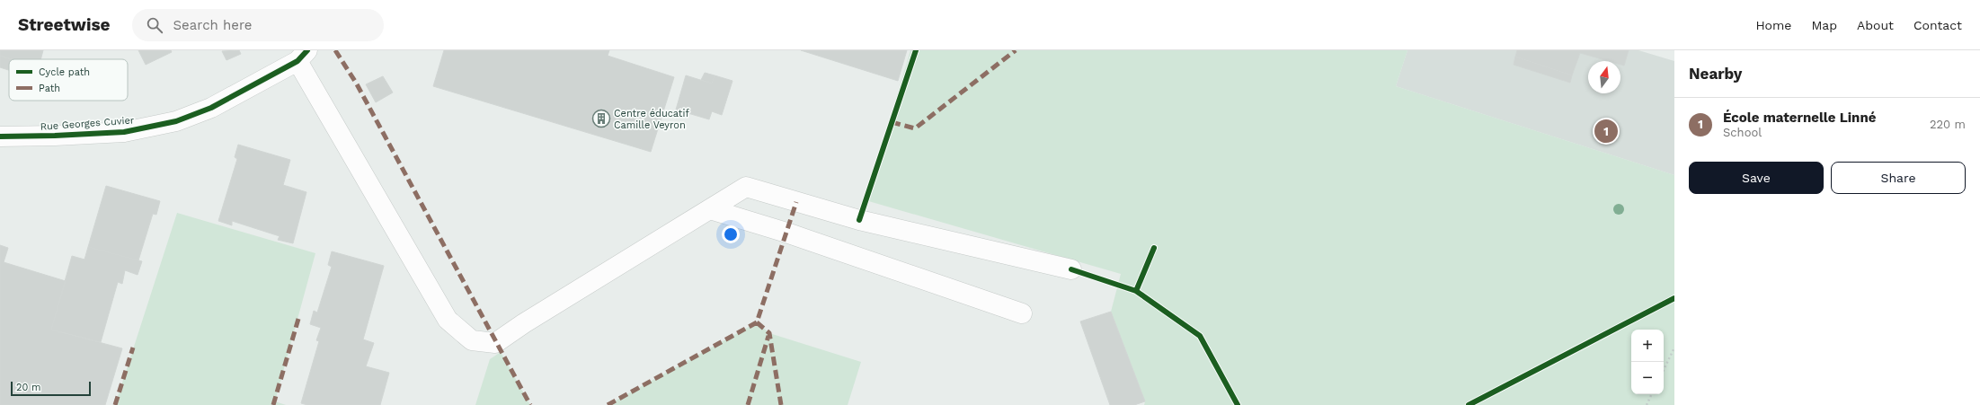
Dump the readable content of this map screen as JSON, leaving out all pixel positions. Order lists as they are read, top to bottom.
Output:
{
  "streets": {
    "street": ["Rue Georges Cuvier"]
  },
  "places": {
    "building": ["Centre éducatif Camille Veyron"]
  },
  "legend": ["Cycle path", "Path"],
  "scale_bar": "20 m",
  "north": "top",
  "page": {
    "header": "Streetwise",
    "search": "Search here",
    "nav": [
      "Home",
      "Map",
      "About",
      "Contact"
    ],
    "heading": "Nearby",
    "list": [
      {
        "mark": "1",
        "name": "École maternelle Linné",
        "note": "School",
        "value": "220 m"
      }
    ],
    "pins": "1",
    "buttons": ["Save", "Share"],
    "map_buttons": ["+", "−"],
    "scale": "20 m"
  }
}
